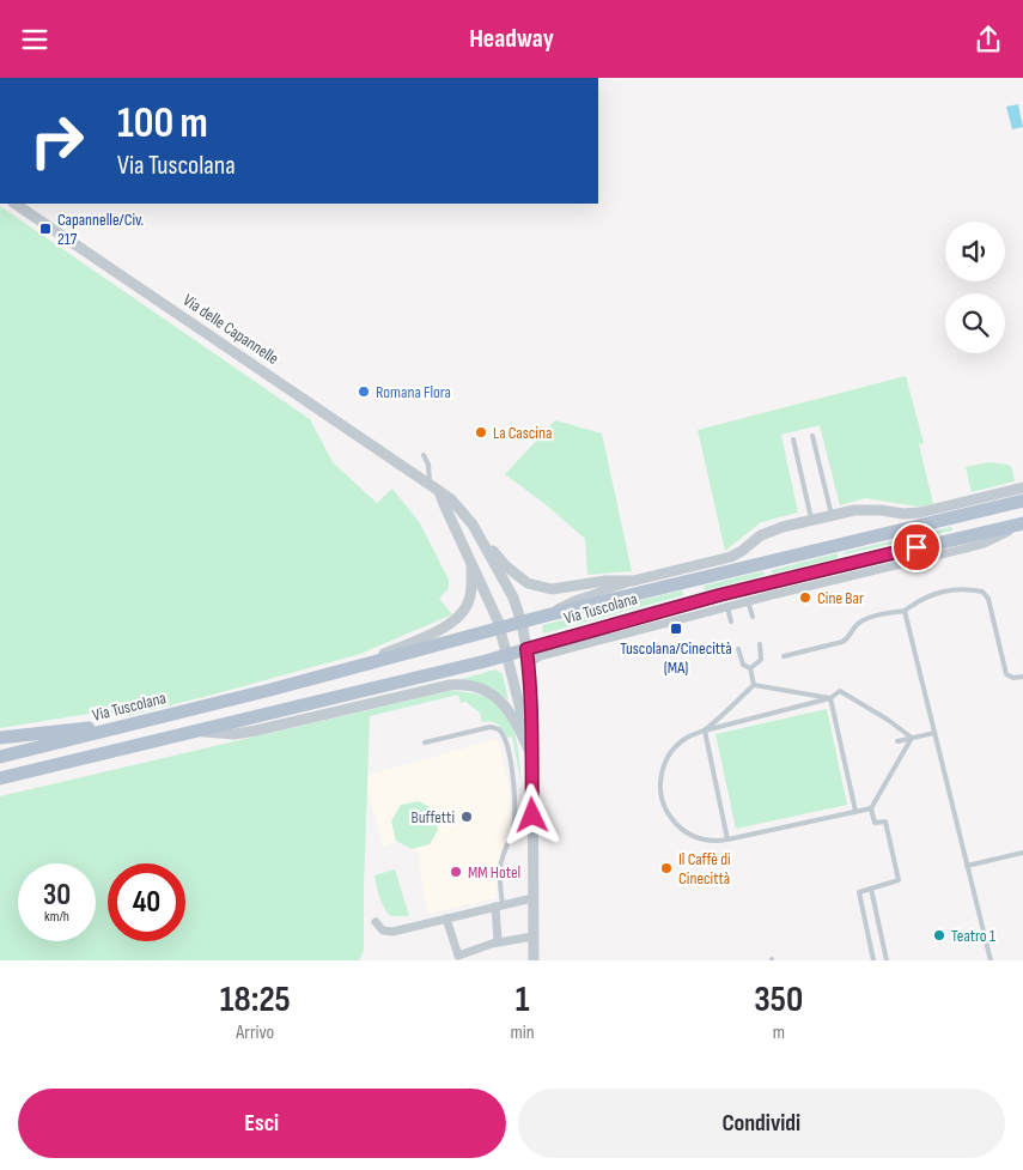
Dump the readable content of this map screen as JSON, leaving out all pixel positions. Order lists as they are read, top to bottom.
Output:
{
  "streets": {
    "main road": ["Via Tuscolana"],
    "street": ["Via delle Capannelle"]
  },
  "crossings": [
    ["Via delle Capannelle", "Via Tuscolana"]
  ],
  "places": {
    "transit": ["Capannelle/Civ. 217", "Tuscolana/Cinecittà (MA)"],
    "other": [
      "Romana Flora",
      "La Cascina",
      "Cine Bar",
      "Buffetti",
      "Il Caffè di Cinecittà",
      "MM Hotel",
      "Teatro 1"
    ]
  },
  "page": {
    "header": "Headway",
    "turn": ["100 m", "Via Tuscolana"],
    "speed": "30 km/h",
    "limit": "40",
    "eta": [
      "18:25",
      "Arrivo",
      "1",
      "min",
      "350",
      "m"
    ],
    "buttons": ["Esci", "Condividi"]
  }
}
